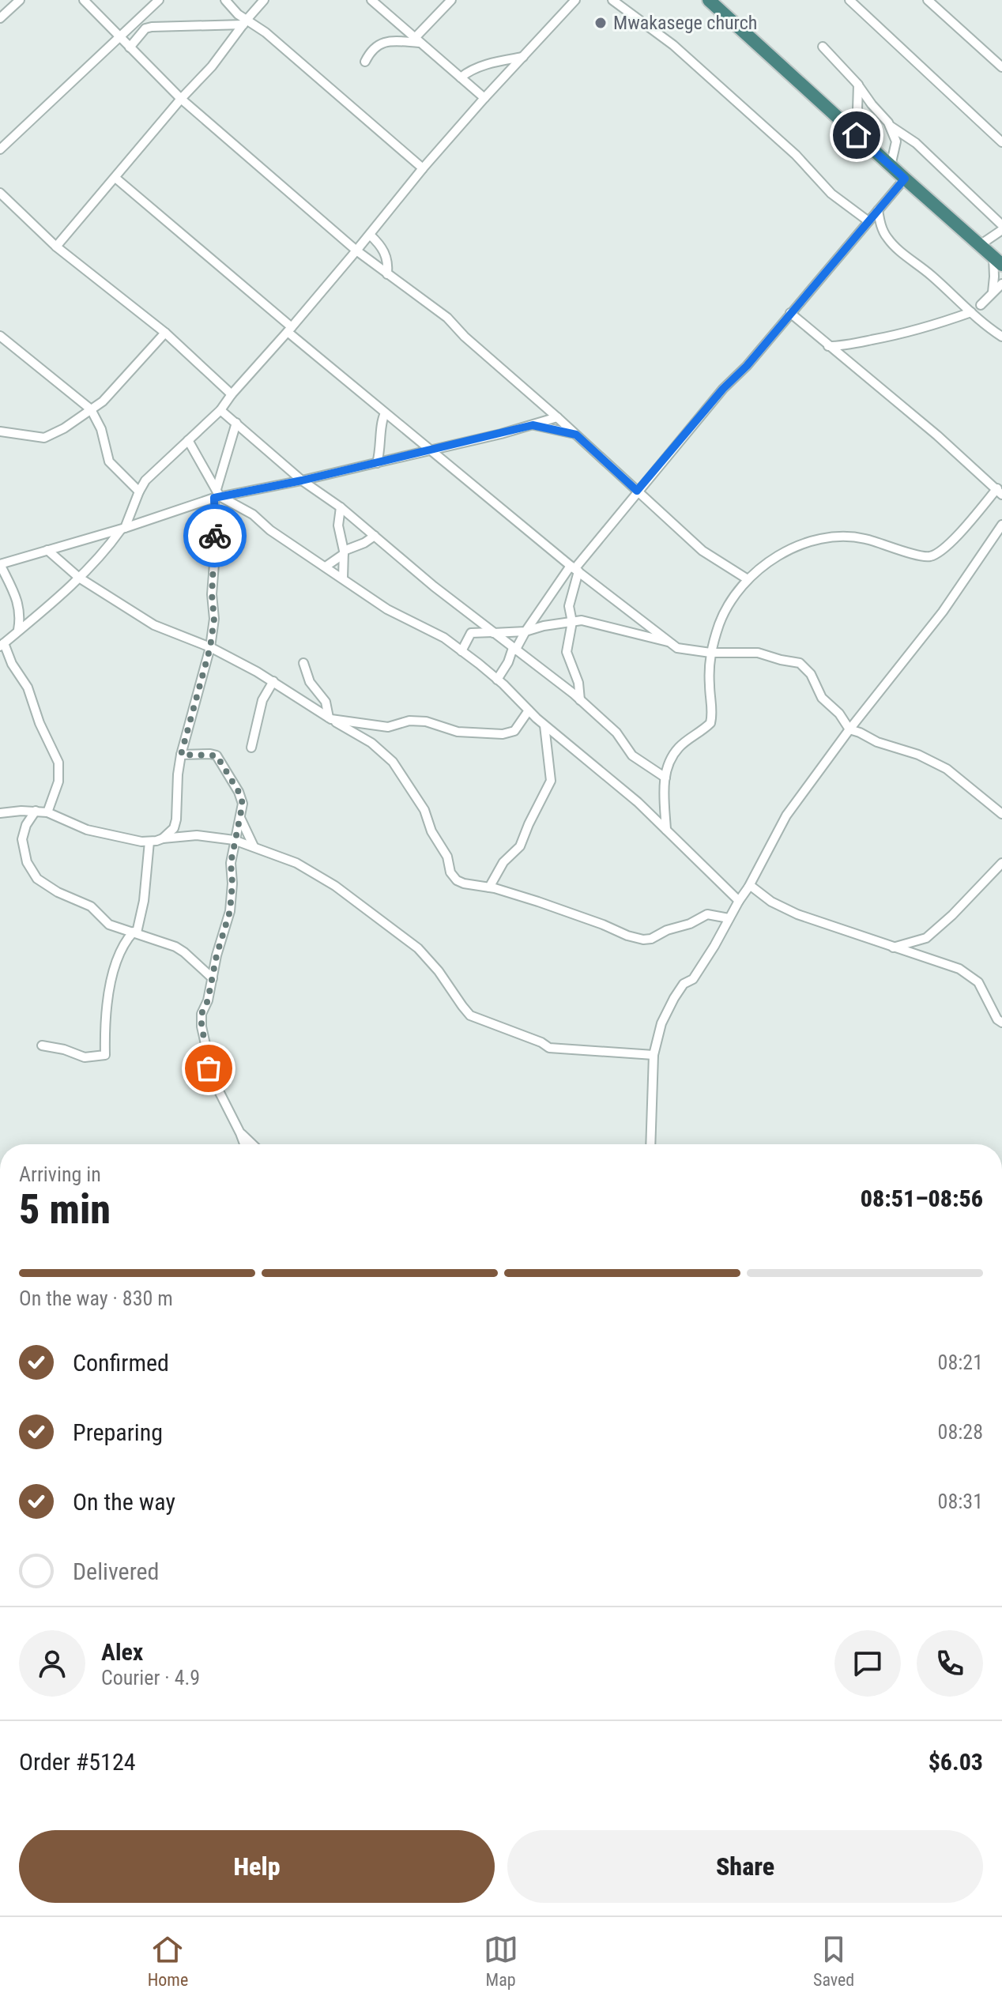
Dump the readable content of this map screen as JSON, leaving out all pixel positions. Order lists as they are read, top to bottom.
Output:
{
  "places": ["Mwakasege church"],
  "page": {
    "heading": ["5 min", "Arriving in", "08:51–08:56"],
    "panel": [
      "Alex",
      "Courier · 4.9",
      "Order #5124",
      "$6.03"
    ],
    "bar": "On the way · 830 m",
    "list": [
      ["Confirmed", "08:21"],
      ["Preparing", "08:28"],
      ["On the way", "08:31"],
      "Delivered"
    ],
    "buttons": ["Help", "Share"],
    "tabs": ["Home", "Map", "Saved"]
  }
}
